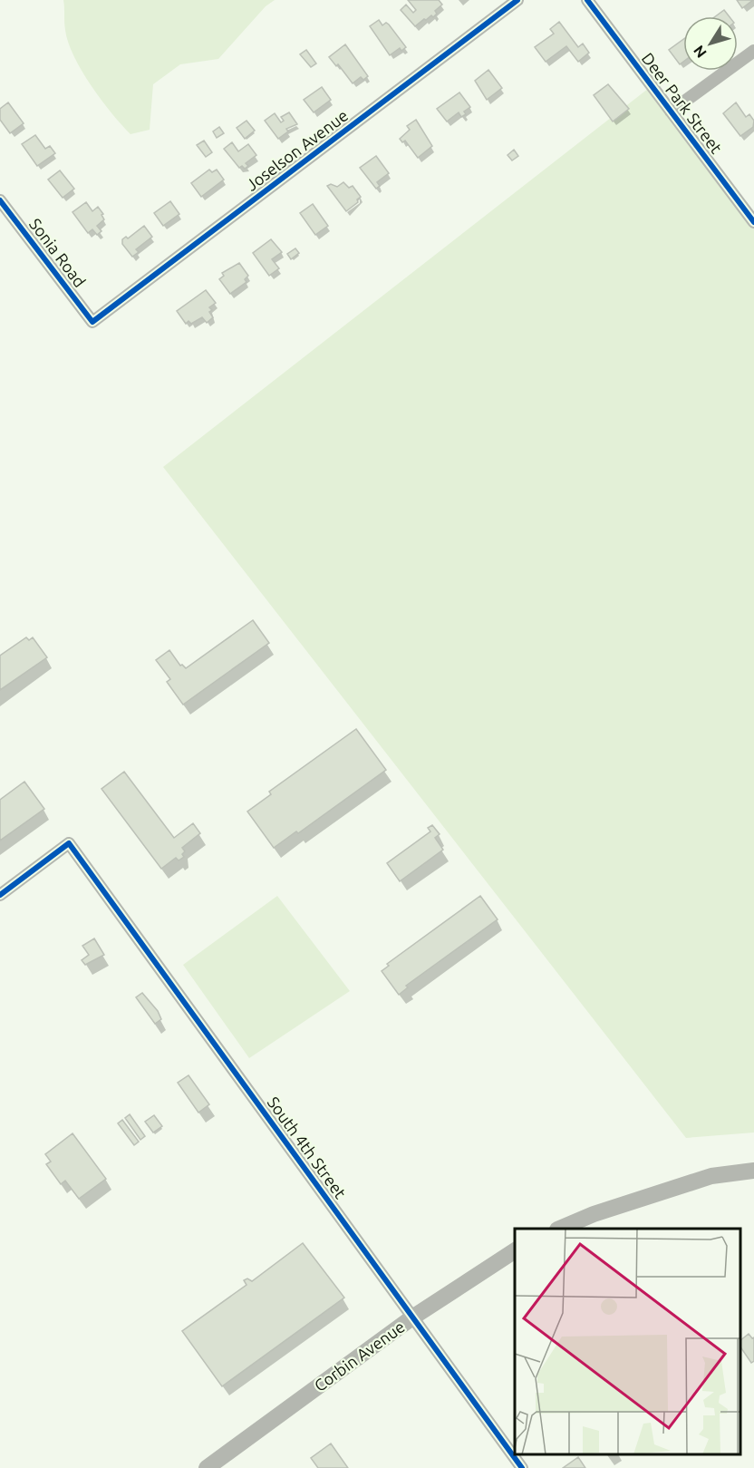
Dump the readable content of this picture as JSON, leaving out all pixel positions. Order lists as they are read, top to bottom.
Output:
{
  "streets": {
    "street": [
      "Deer Park Street",
      "Joselson Avenue",
      "Sonia Road",
      "South 4th Street",
      "Corbin Avenue"
    ]
  },
  "crossings": [
    ["Joselson Avenue", "Sonia Road"],
    ["South 4th Street", "Corbin Avenue"]
  ],
  "north": "bottom left"
}
